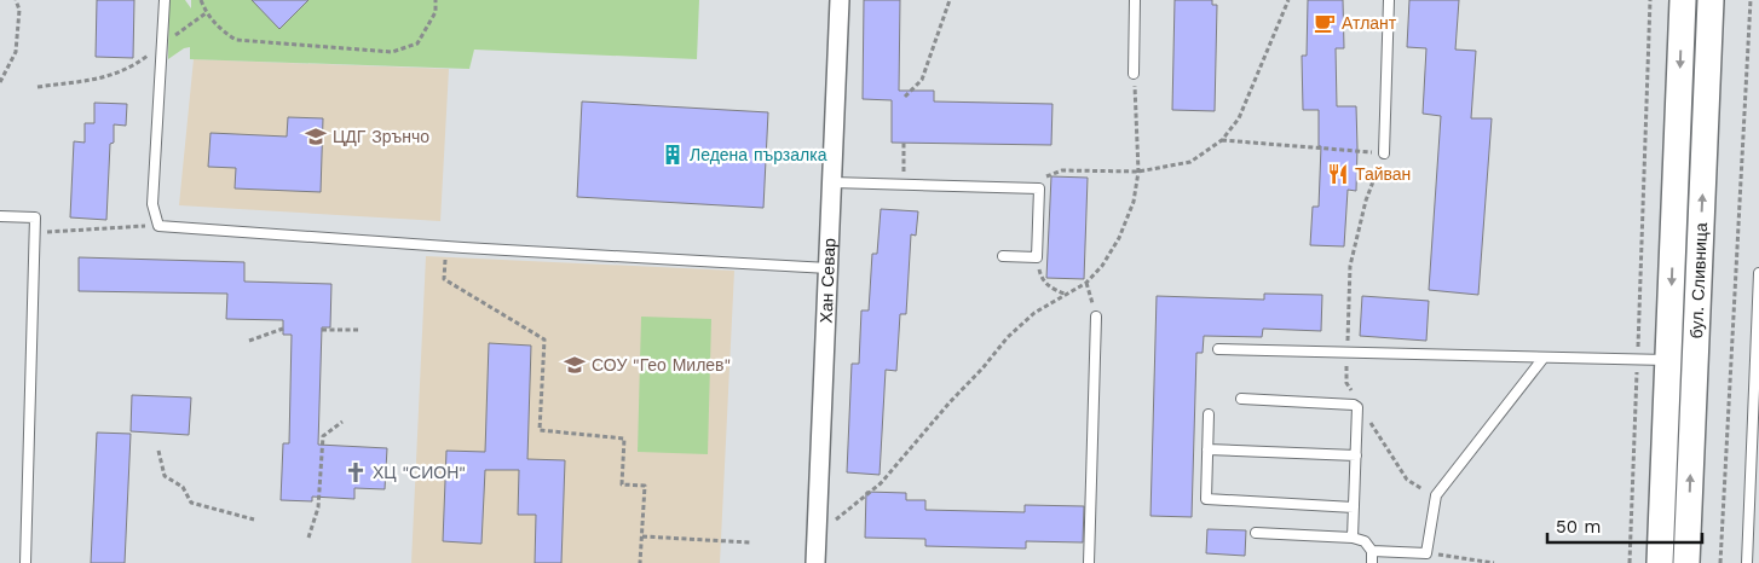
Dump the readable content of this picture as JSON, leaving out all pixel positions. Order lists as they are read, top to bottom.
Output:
{
  "streets": {
    "main road": ["бул. Сливница"],
    "street": ["Хан Севар"]
  },
  "places": {
    "cafe": ["Атлант"],
    "school or university": ["ЦДГ Зрънчо", "СОУ \"Гео Милев\""],
    "building": ["Ледена пързалка"],
    "restaurant": ["Тайван"],
    "church": ["ХЦ \"СИОН\""]
  },
  "scale_bar": "50 m"
}
